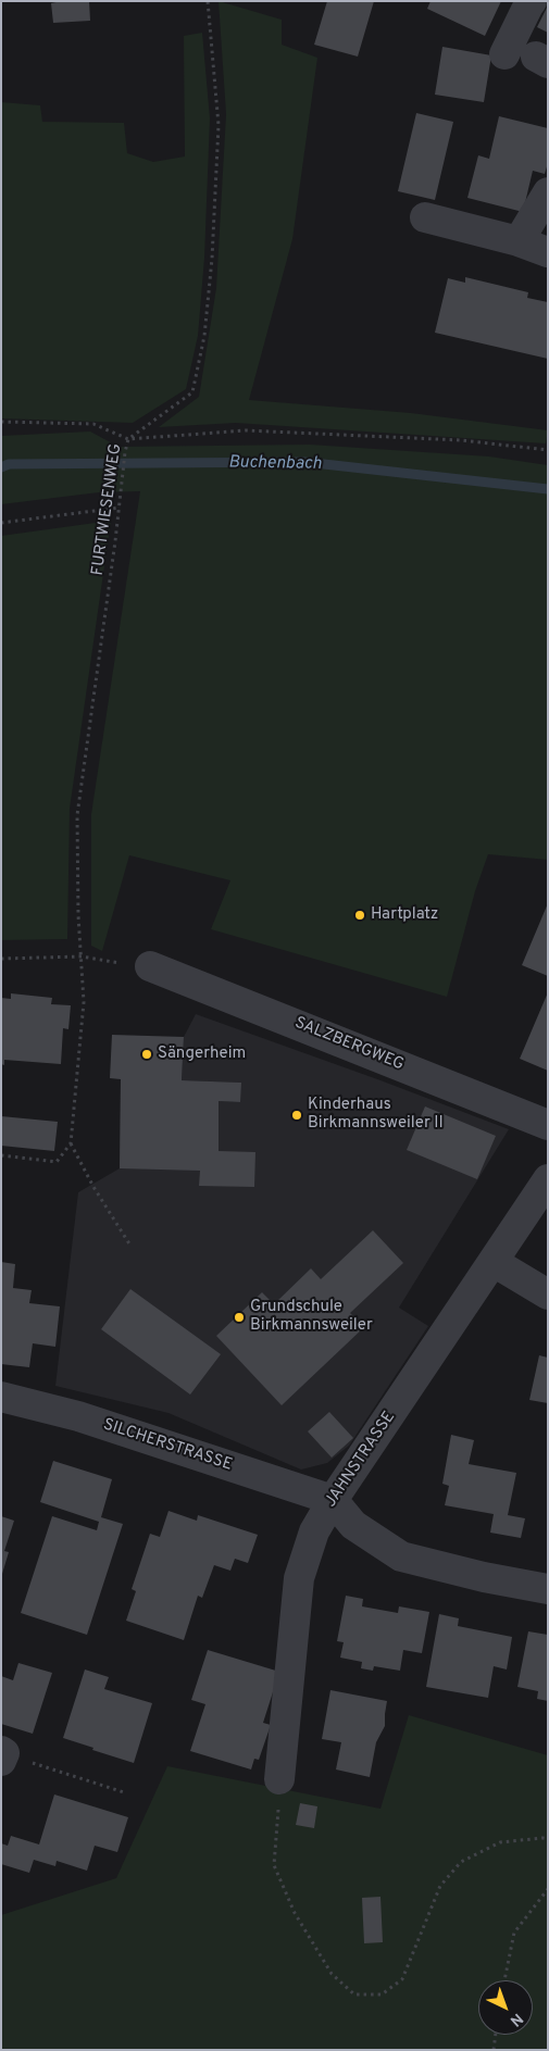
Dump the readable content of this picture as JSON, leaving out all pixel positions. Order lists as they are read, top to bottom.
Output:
{
  "streets": {
    "street": ["SALZBERGWEG", "SILCHERSTRASSE", "JAHNSTRASSE"],
    "path": ["FURTWIESENWEG"]
  },
  "crossings": [
    ["SILCHERSTRASSE", "JAHNSTRASSE"]
  ],
  "water": ["Buchenbach"],
  "places": [
    "Hartplatz",
    "Sängerheim",
    "Kinderhaus Birkmannsweiler II",
    "Grundschule Birkmannsweiler"
  ],
  "north": "bottom right"
}
